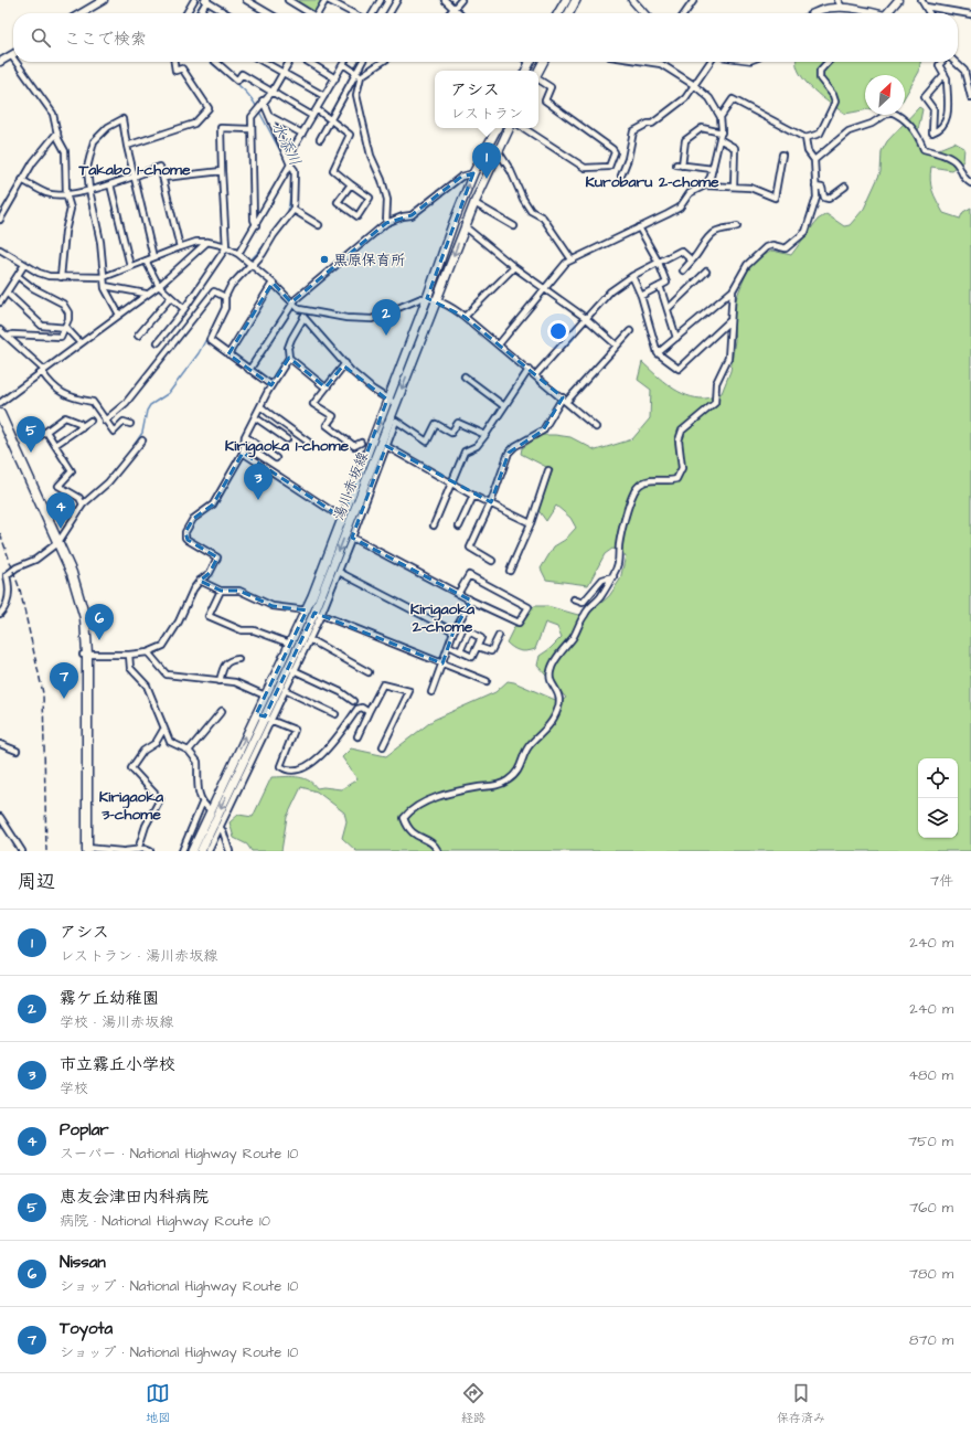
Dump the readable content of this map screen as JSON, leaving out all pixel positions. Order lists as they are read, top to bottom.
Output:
{
  "streets": {
    "main road": ["湯川赤坂線"]
  },
  "districts": [
    "Takabo 1-chome",
    "Kurobaru 2-chome",
    "Kirigaoka 1-chome",
    "Kirigaoka 2-chome",
    "Kirigaoka 3-chome"
  ],
  "water": ["水添川"],
  "places": ["黒原保育所"],
  "north": "top right",
  "page": {
    "search": "ここで検索",
    "popup": ["アシス", "レストラン"],
    "pins": [
      "1",
      "2",
      "5",
      "3",
      "4",
      "6",
      "7"
    ],
    "heading": ["周辺", "7件"],
    "list": [
      {
        "mark": "1",
        "name": "アシス",
        "note": "レストラン · 湯川赤坂線",
        "value": "240 m"
      },
      {
        "mark": "2",
        "name": "霧ケ丘幼稚園",
        "note": "学校 · 湯川赤坂線",
        "value": "240 m"
      },
      {
        "mark": "3",
        "name": "市立霧丘小学校",
        "note": "学校",
        "value": "480 m"
      },
      {
        "mark": "4",
        "name": "Poplar",
        "note": "スーパー · National Highway Route 10",
        "value": "750 m"
      },
      {
        "mark": "5",
        "name": "恵友会津田内科病院",
        "note": "病院 · National Highway Route 10",
        "value": "760 m"
      },
      {
        "mark": "6",
        "name": "Nissan",
        "note": "ショップ · National Highway Route 10",
        "value": "780 m"
      },
      {
        "mark": "7",
        "name": "Toyota",
        "note": "ショップ · National Highway Route 10",
        "value": "870 m"
      }
    ],
    "nav": ["地図", "経路", "保存済み"]
  }
}
